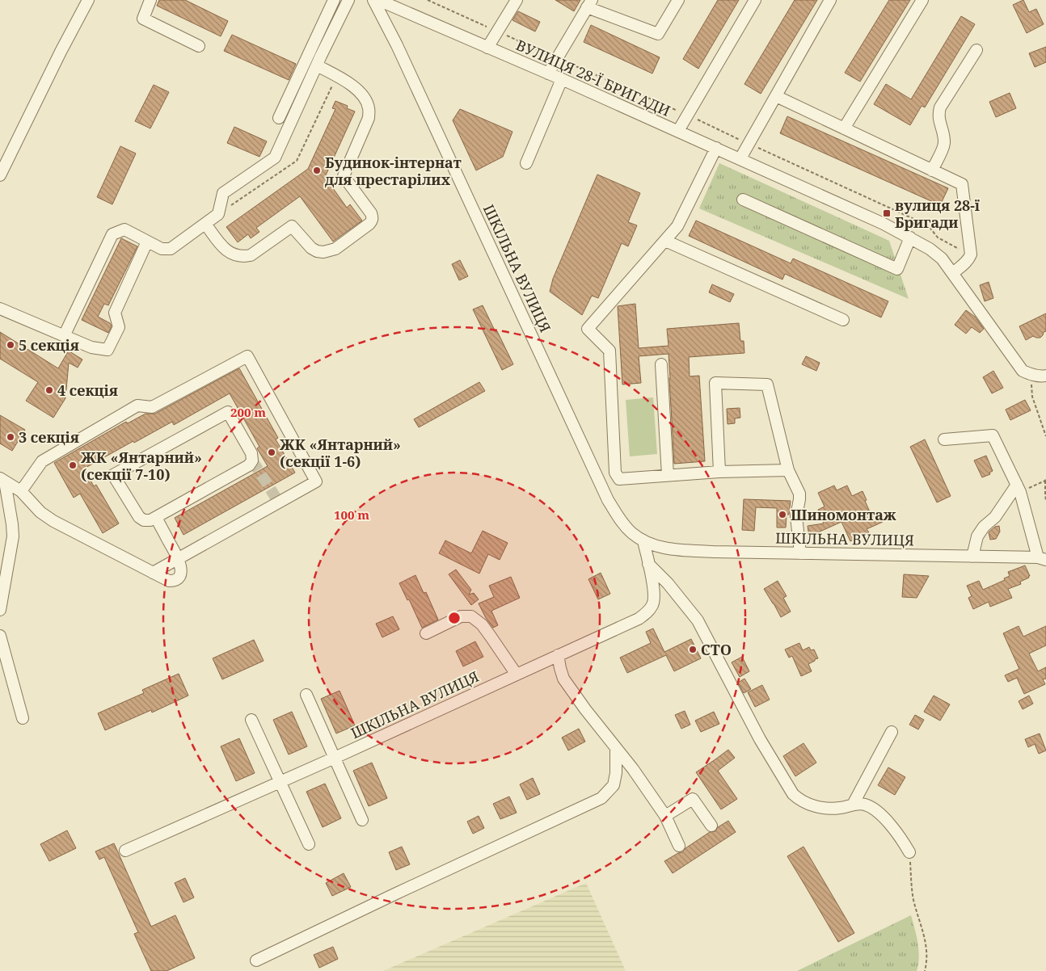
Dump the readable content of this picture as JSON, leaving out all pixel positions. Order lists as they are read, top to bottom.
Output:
{
  "streets": {
    "street": ["ВУЛИЦЯ 28-Ї БРИГАДИ", "ШКІЛЬНА ВУЛИЦЯ"]
  },
  "places": {
    "other": [
      "Будинок-інтернат для престарілих",
      "5 секція",
      "4 секція",
      "3 секція",
      "ЖК «Янтарний» (секції 1-6)",
      "ЖК «Янтарний» (секції 7-10)",
      "Шиномонтаж",
      "СТО"
    ],
    "transit": ["вулиця 28-ї Бригади"]
  },
  "rings": ["200 m", "100 m"]
}
